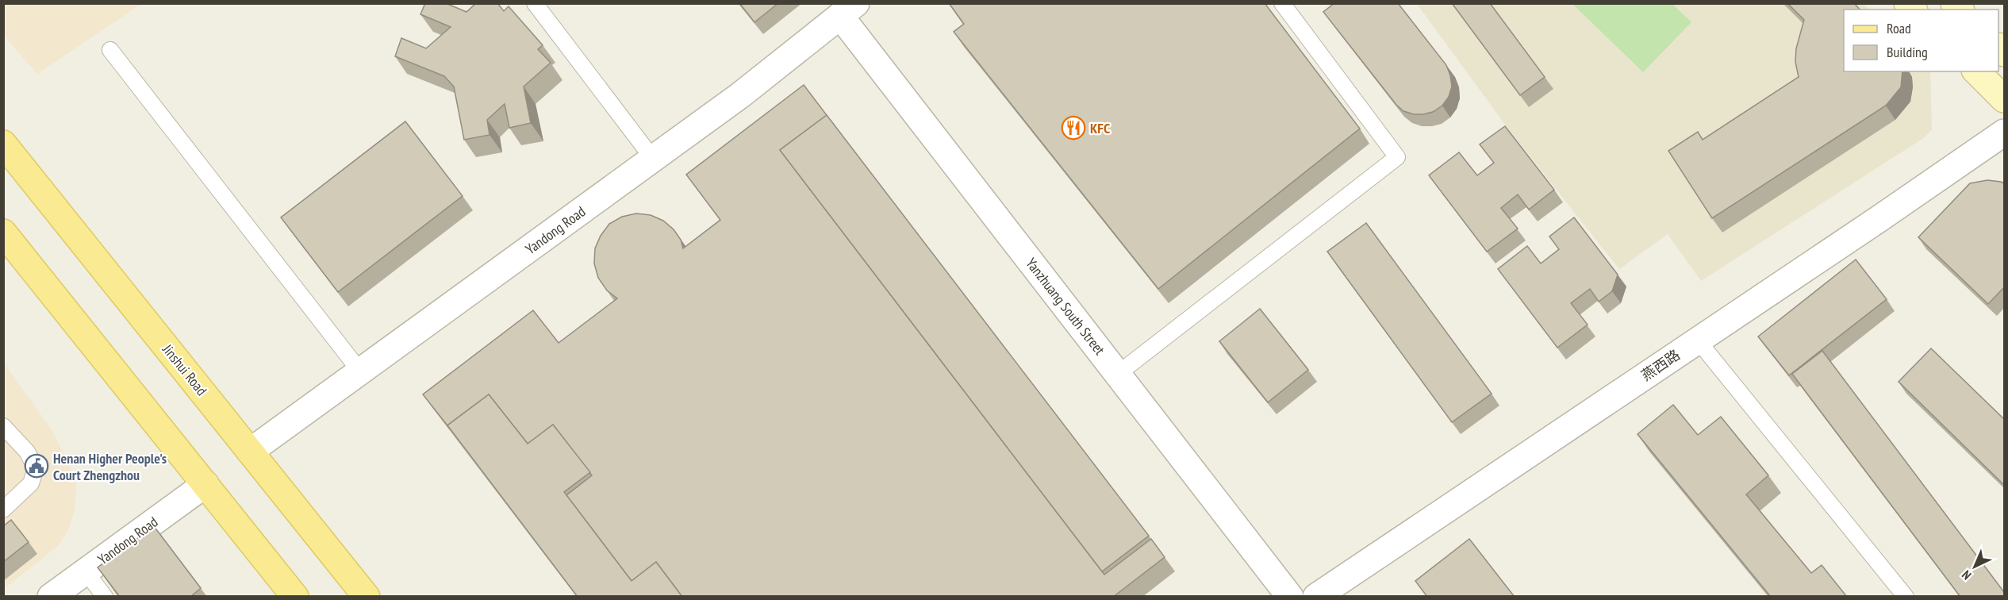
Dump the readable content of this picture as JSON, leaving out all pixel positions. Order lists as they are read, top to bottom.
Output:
{
  "streets": {
    "main road": ["Jinshui Road"],
    "street": ["Yandong Road", "Yanzhuang South Street", "燕西路"]
  },
  "crossings": [
    ["Yandong Road", "Yanzhuang South Street"],
    ["Yandong Road", "Jinshui Road"]
  ],
  "places": {
    "restaurant": ["KFC"],
    "public building": ["Henan Higher People's Court Zhengzhou"]
  },
  "legend": ["Road", "Building"],
  "north": "bottom left"
}
